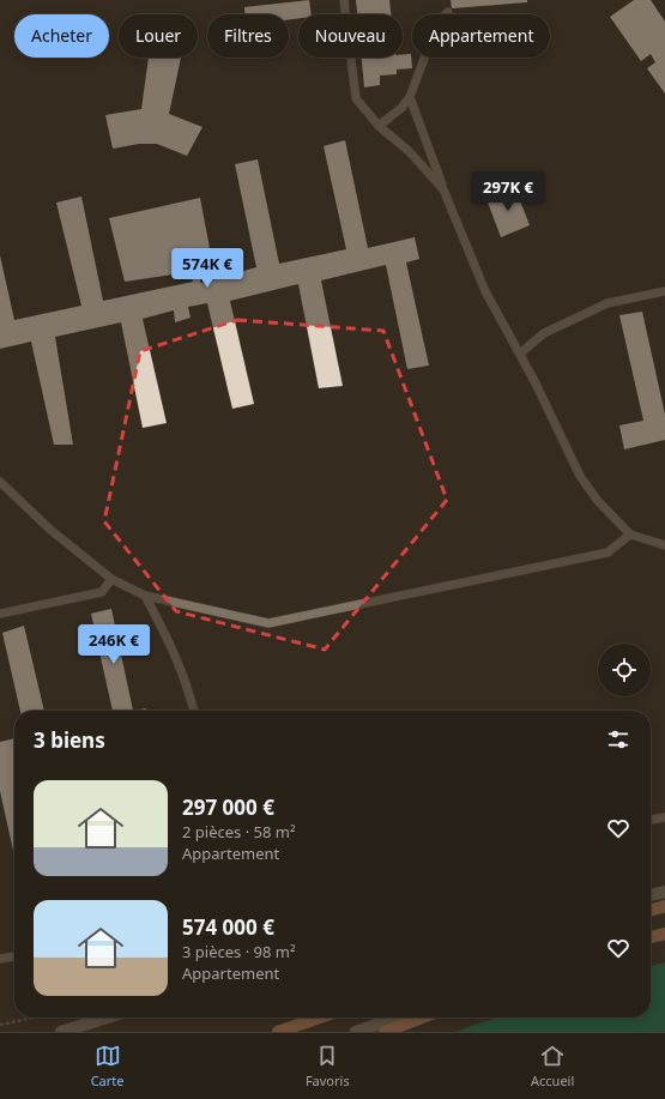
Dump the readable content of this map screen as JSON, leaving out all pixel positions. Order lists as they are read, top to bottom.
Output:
{
  "page": {
    "chip": [
      "Acheter",
      "Louer",
      "Filtres",
      "Nouveau",
      "Appartement"
    ],
    "price": ["297K €", "574K €", "246K €"],
    "heading": "3 biens",
    "list": [
      {
        "name": "297 000 €",
        "note": "2 pièces · 58 m² · Appartement"
      },
      {
        "name": "574 000 €",
        "note": "3 pièces · 98 m² · Appartement"
      }
    ],
    "tabs": ["Carte", "Favoris", "Accueil"]
  }
}
